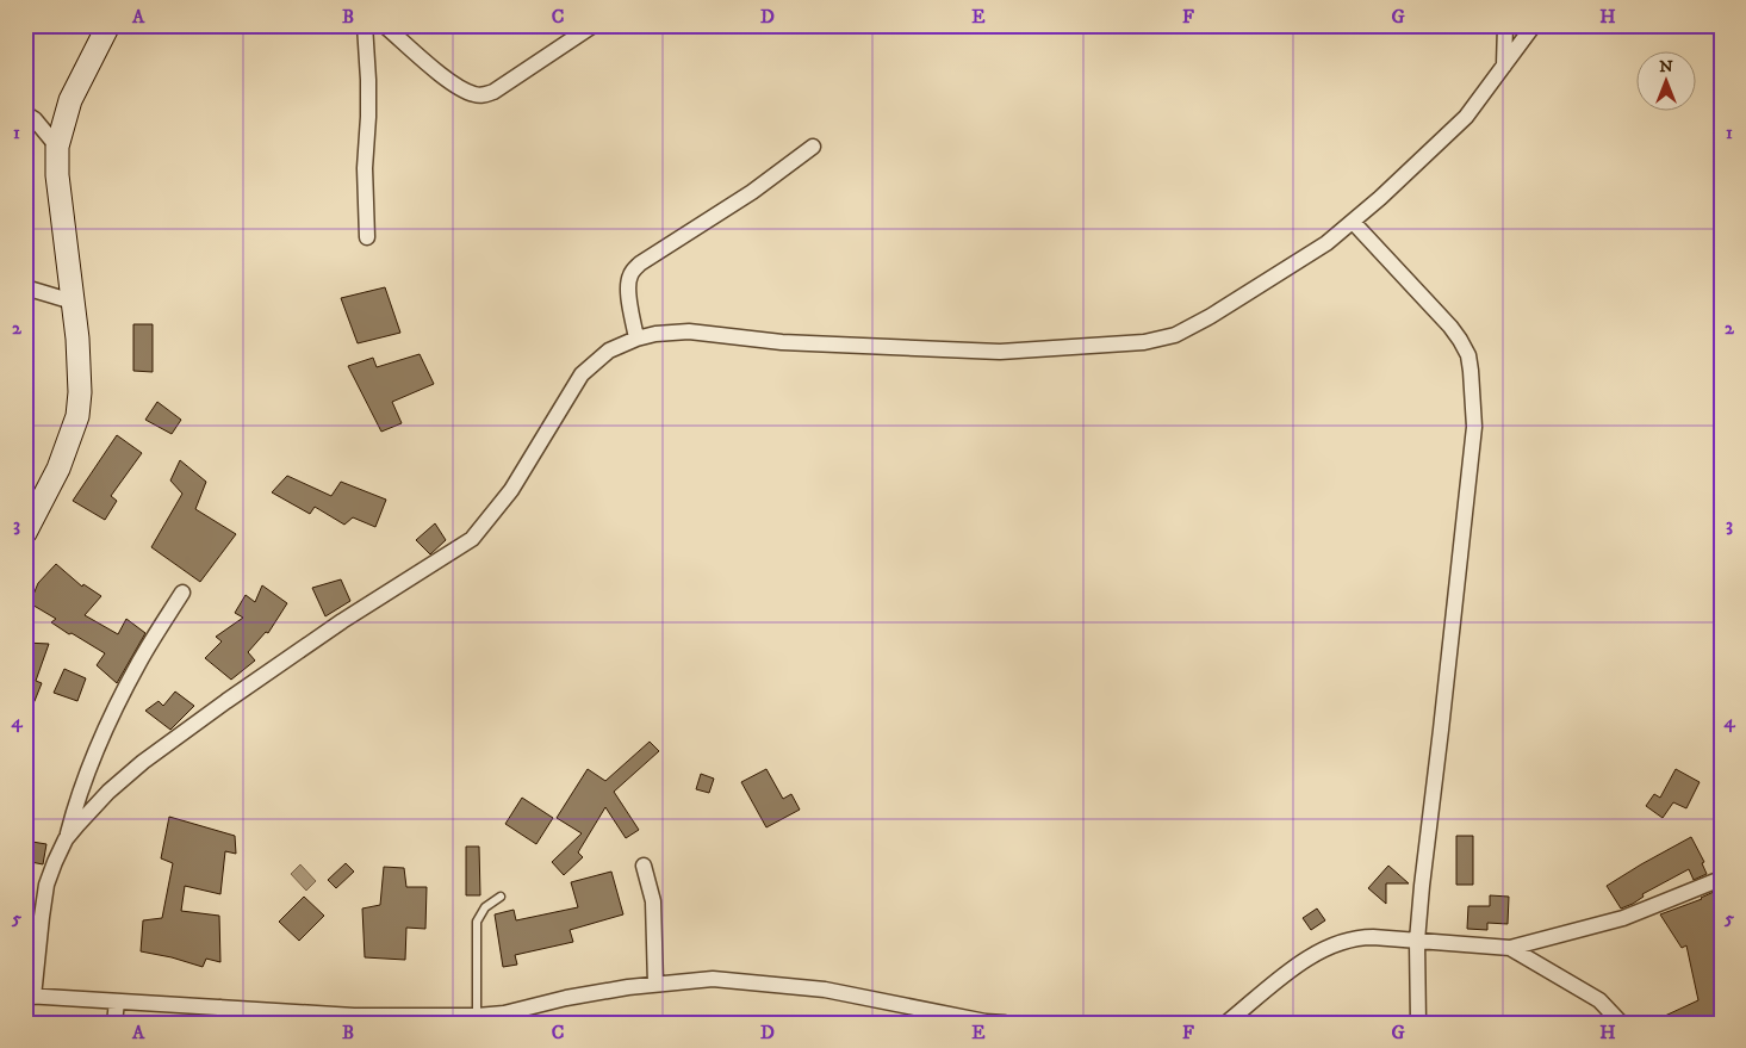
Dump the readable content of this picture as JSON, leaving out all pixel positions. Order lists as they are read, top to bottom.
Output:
{
  "north": "top",
  "grid": {
    "columns": [
      "A",
      "B",
      "C",
      "D",
      "E",
      "F",
      "G",
      "H"
    ],
    "rows": [
      "1",
      "2",
      "3",
      "4",
      "5"
    ]
  }
}
